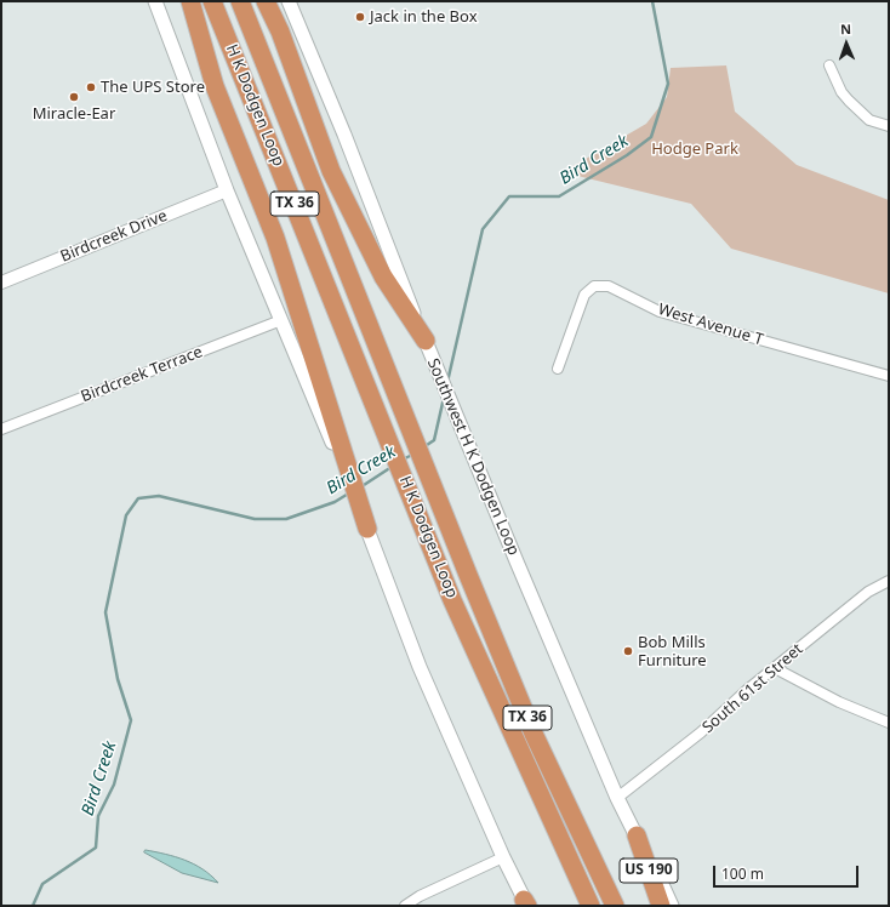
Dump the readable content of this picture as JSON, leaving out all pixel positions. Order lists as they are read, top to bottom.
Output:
{
  "streets": {
    "highway": ["H K Dodgen Loop", "TX 36", "US 190"],
    "main road": ["Southwest H K Dodgen Loop"],
    "street": [
      "Birdcreek Drive",
      "West Avenue T",
      "Birdcreek Terrace",
      "South 61st Street"
    ]
  },
  "crossings": [
    ["Southwest H K Dodgen Loop", "South 61st Street"],
    ["Southwest H K Dodgen Loop", "US 190"]
  ],
  "water": ["Bird Creek"],
  "parks": ["Hodge Park"],
  "places": [
    "Jack in the Box",
    "The UPS Store",
    "Miracle-Ear",
    "Bob Mills Furniture"
  ],
  "scale_bar": "100 m",
  "north": "top"
}
